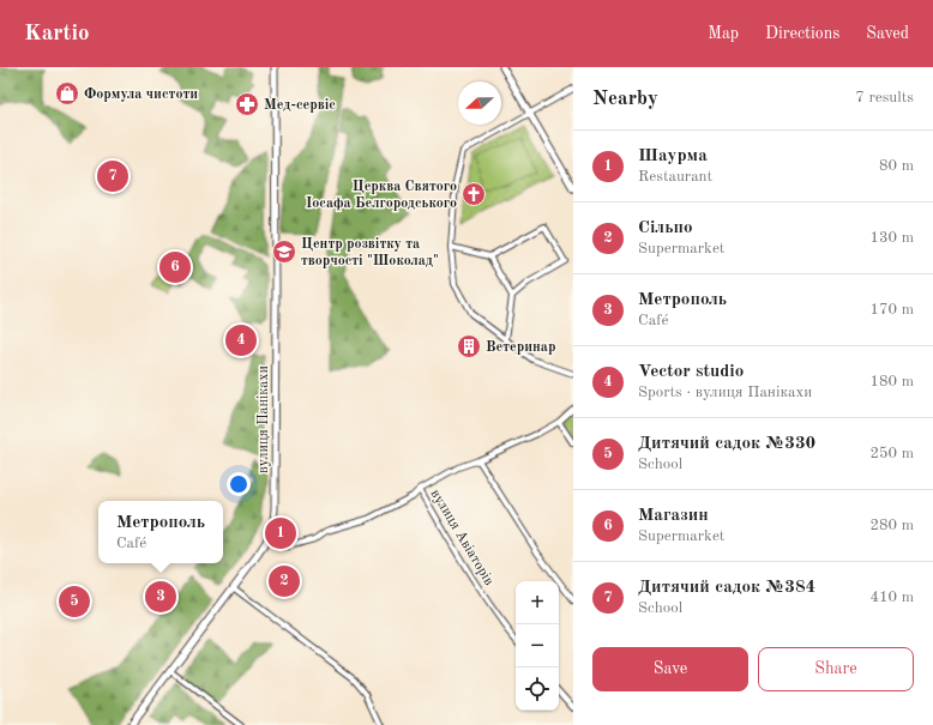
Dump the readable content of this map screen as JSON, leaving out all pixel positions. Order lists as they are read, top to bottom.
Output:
{
  "streets": {
    "street": ["вулиця Панікахи", "вулиця Авіаторів"]
  },
  "places": {
    "shop": ["Формула чистоти"],
    "pharmacy": ["Мед-сервіс"],
    "church": ["Церква Святого Іосафа Белгородського"],
    "school or university": ["Центр розвітку та творчості \"Шоколад\""],
    "building": ["Ветеринар"]
  },
  "north": "left",
  "page": {
    "header": "Kartio",
    "nav": ["Map", "Directions", "Saved"],
    "heading": ["Nearby", "7 results"],
    "list": [
      {
        "mark": "1",
        "name": "Шаурма",
        "note": "Restaurant",
        "value": "80 m"
      },
      {
        "mark": "2",
        "name": "Сільпо",
        "note": "Supermarket",
        "value": "130 m"
      },
      {
        "mark": "3",
        "name": "Метрополь",
        "note": "Café",
        "value": "170 m"
      },
      {
        "mark": "4",
        "name": "Vector studio",
        "note": "Sports · вулиця Панікахи",
        "value": "180 m"
      },
      {
        "mark": "5",
        "name": "Дитячий садок №330",
        "note": "School",
        "value": "250 m"
      },
      {
        "mark": "6",
        "name": "Магазин",
        "note": "Supermarket",
        "value": "280 m"
      },
      {
        "mark": "7",
        "name": "Дитячий садок №384",
        "note": "School",
        "value": "410 m"
      }
    ],
    "pins": [
      "7",
      "6",
      "4",
      "1",
      "2",
      "3",
      "5"
    ],
    "popup": ["Метрополь", "Café"],
    "map_buttons": ["+", "−"],
    "buttons": ["Save", "Share"]
  }
}
